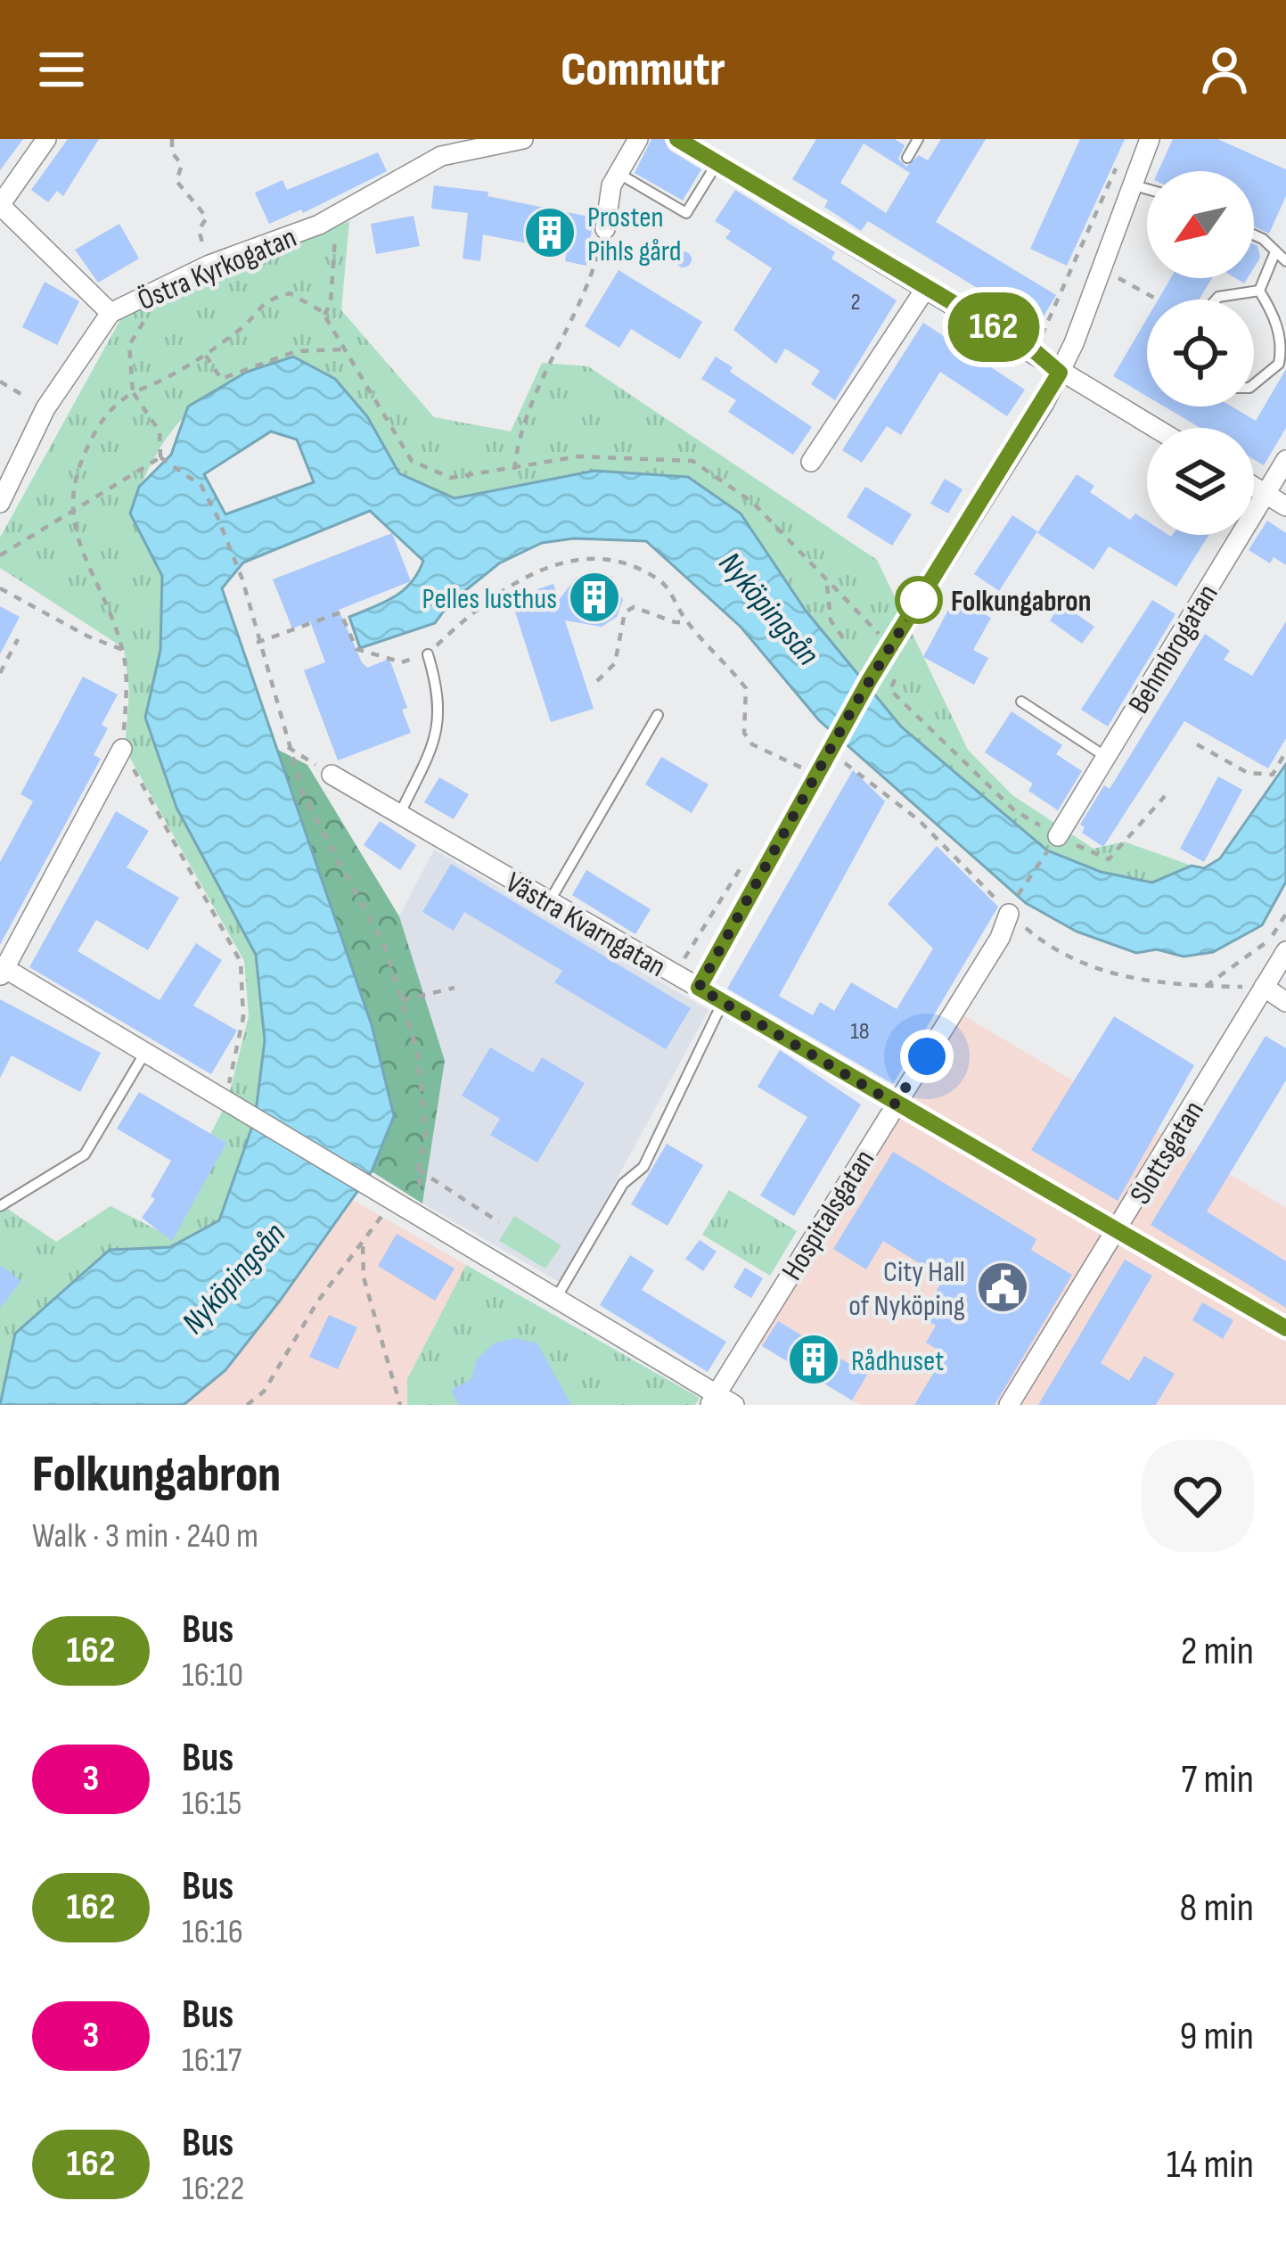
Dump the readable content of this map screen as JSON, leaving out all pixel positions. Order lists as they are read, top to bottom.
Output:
{
  "streets": {
    "street": [
      "Östra Kyrkogatan",
      "Behmbrogatan",
      "Västra Kvarngatan",
      "Slottsgatan",
      "Hospitalsgatan"
    ]
  },
  "crossings": [
    ["Västra Kvarngatan", "Slottsgatan"],
    ["Västra Kvarngatan", "Hospitalsgatan"]
  ],
  "water": ["Nyköpingsån"],
  "places": {
    "building": ["Prosten Pihls gård", "Pelles lusthus", "Rådhuset"],
    "other": ["Folkungabron"],
    "public building": ["City Hall of Nyköping"]
  },
  "lines": ["bus line 162"],
  "house_numbers": ["2", "18"],
  "north": "bottom left",
  "page": {
    "header": "Commutr",
    "on_map": "162",
    "heading": ["Folkungabron", "Walk · 3 min · 240 m"],
    "list": [
      {
        "mark": "162",
        "name": "Bus",
        "note": "16:10",
        "value": "2 min"
      },
      {
        "mark": "3",
        "name": "Bus",
        "note": "16:15",
        "value": "7 min"
      },
      {
        "mark": "162",
        "name": "Bus",
        "note": "16:16",
        "value": "8 min"
      },
      {
        "mark": "3",
        "name": "Bus",
        "note": "16:17",
        "value": "9 min"
      },
      {
        "mark": "162",
        "name": "Bus",
        "note": "16:22",
        "value": "14 min"
      }
    ]
  }
}
